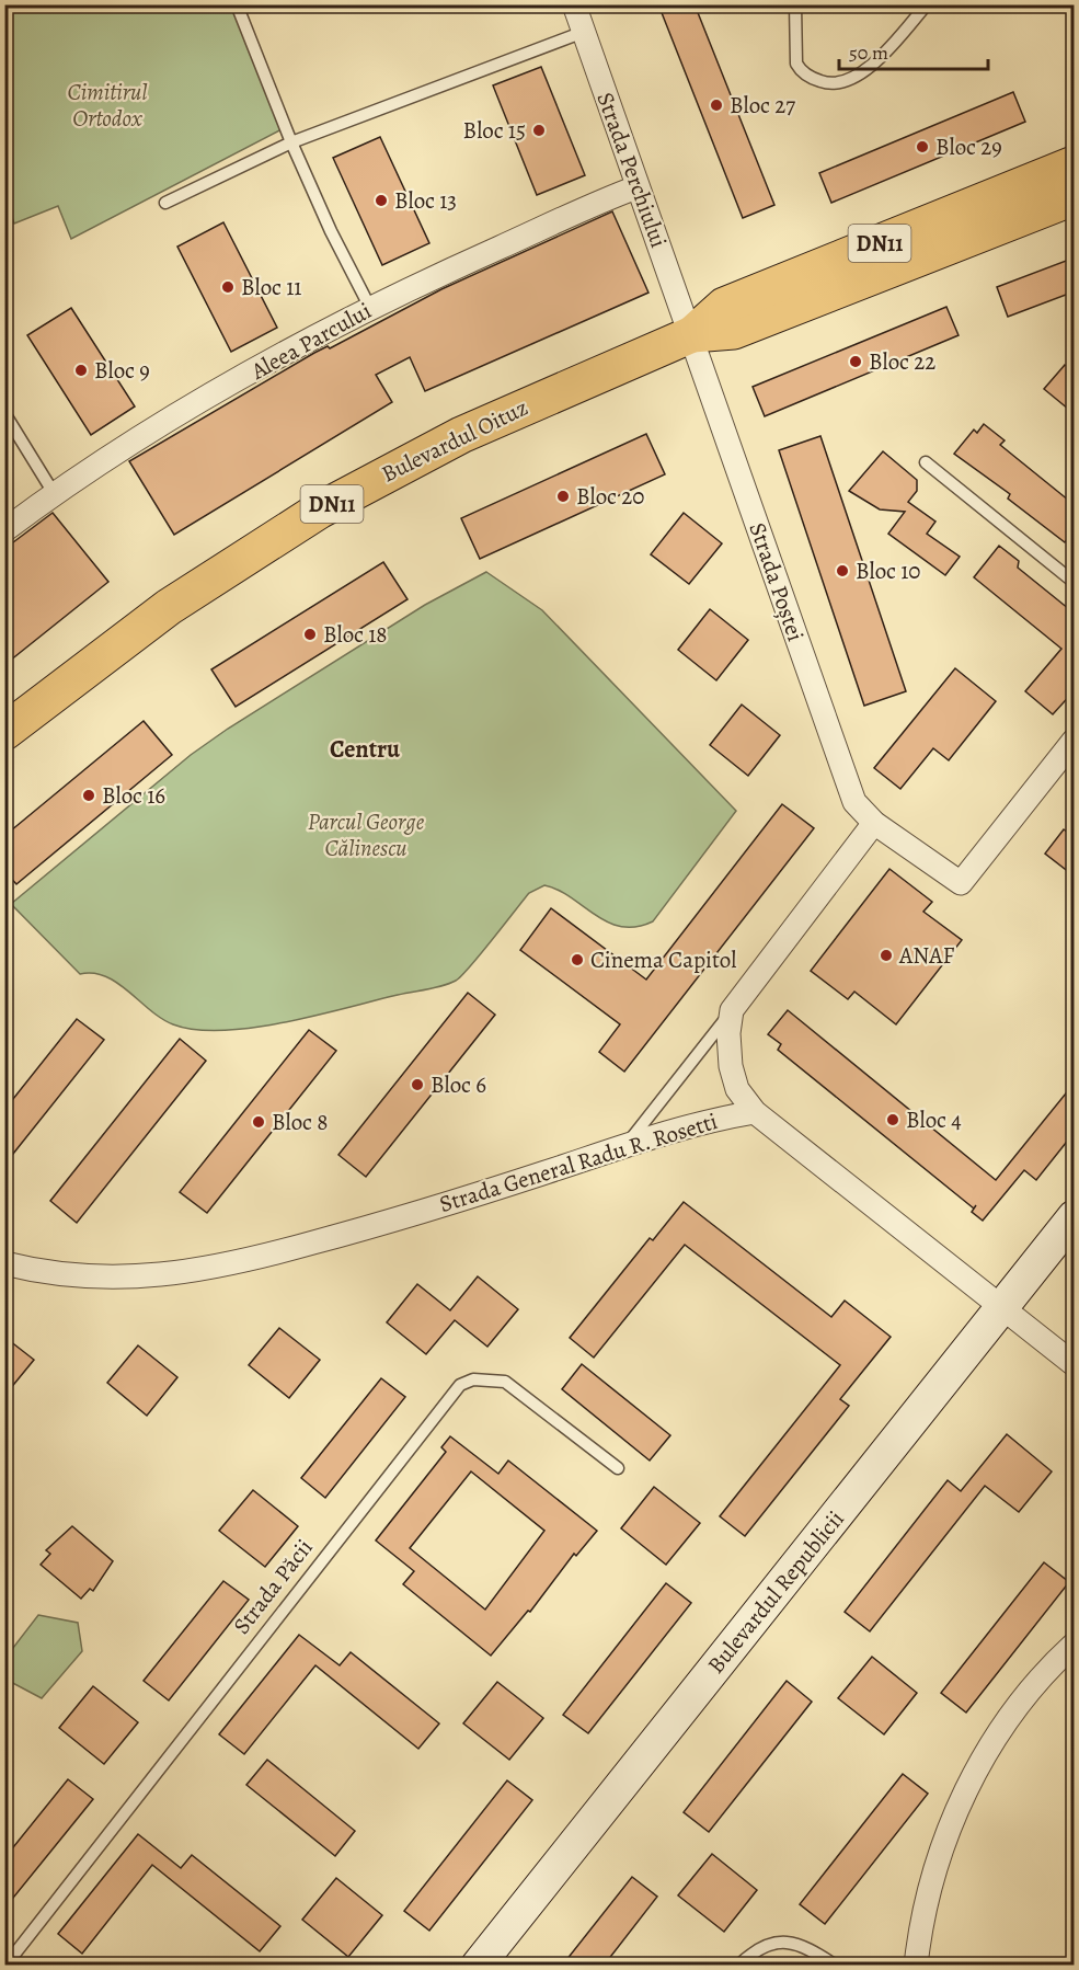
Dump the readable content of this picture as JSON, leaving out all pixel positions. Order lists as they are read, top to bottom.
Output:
{
  "streets": {
    "main road": ["DN11", "Bulevardul Oituz"],
    "street": [
      "Strada Perchiului",
      "Aleea Parcului",
      "Strada Poștei",
      "Strada General Radu R. Rosetti",
      "Bulevardul Republicii"
    ],
    "lane": ["Strada Păcii"]
  },
  "crossings": [
    ["Strada Perchiului", "Aleea Parcului"],
    ["Strada Perchiului", "Bulevardul Oituz"],
    ["Strada Perchiului", "Strada Poștei"],
    ["Bulevardul Oituz", "Strada Poștei"]
  ],
  "districts": ["Centru"],
  "parks": ["Cimitirul Ortodox", "Parcul George Călinescu"],
  "places": [
    "Bloc 27",
    "Bloc 15",
    "Bloc 29",
    "Bloc 13",
    "Bloc 11",
    "Bloc 22",
    "Bloc 9",
    "Bloc 20",
    "Bloc 10",
    "Bloc 18",
    "Bloc 16",
    "ANAF",
    "Cinema Capitol",
    "Bloc 6",
    "Bloc 4",
    "Bloc 8"
  ],
  "scale_bar": "50 m"
}
